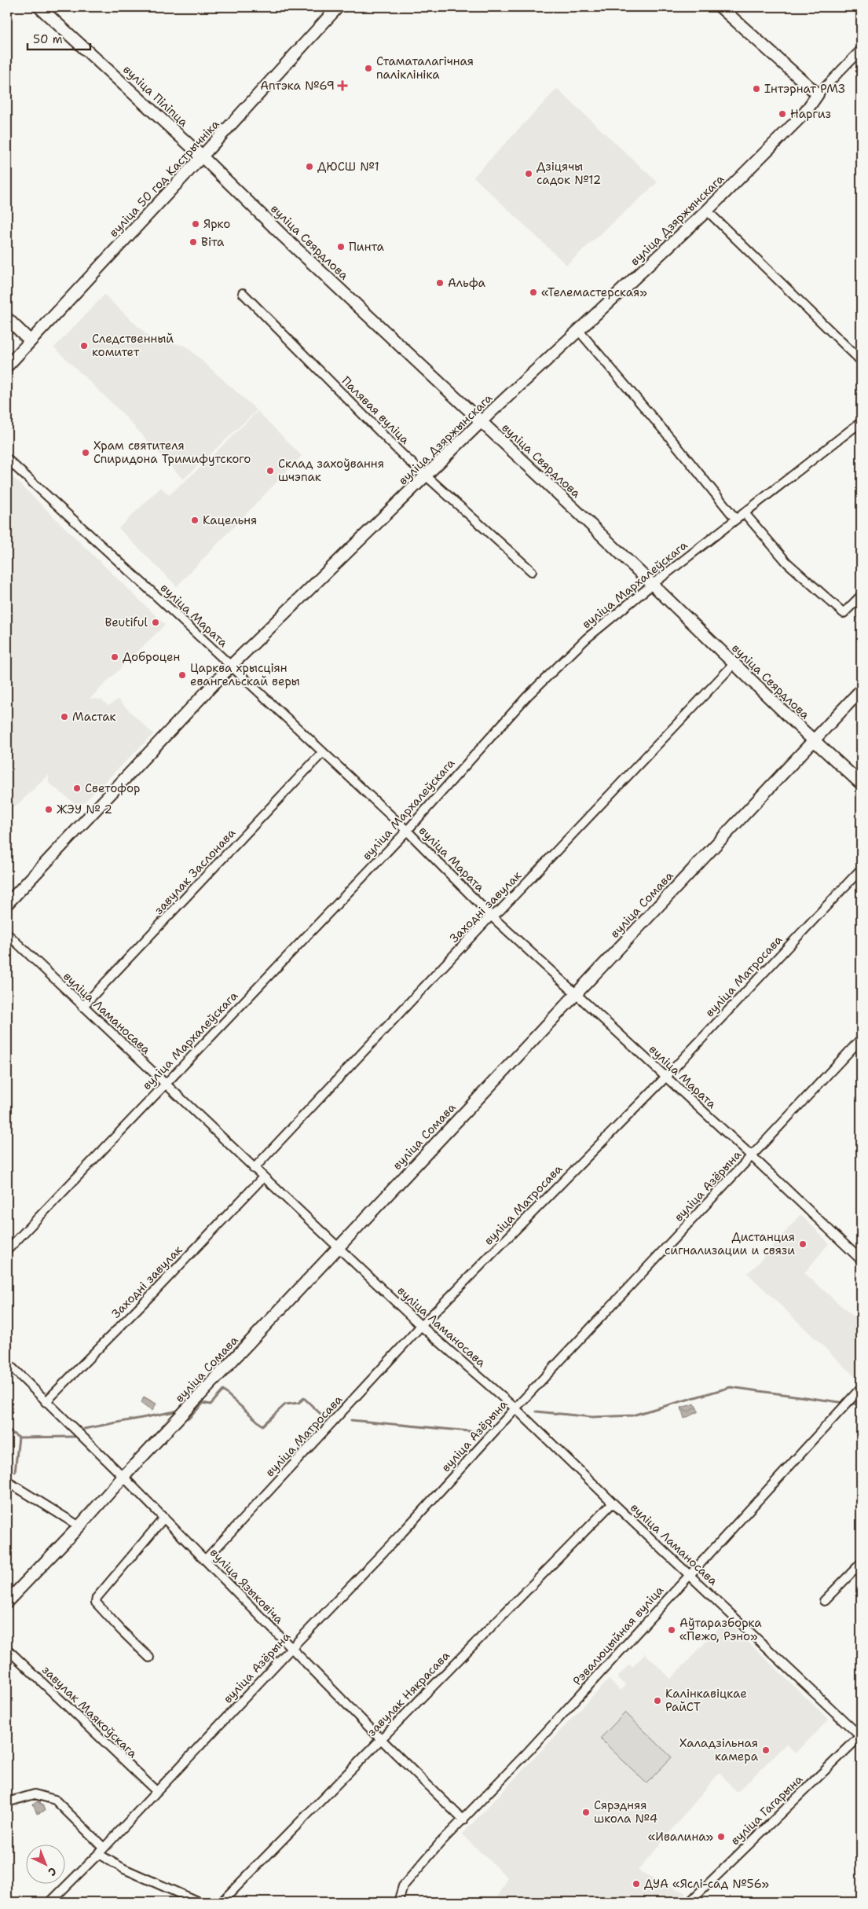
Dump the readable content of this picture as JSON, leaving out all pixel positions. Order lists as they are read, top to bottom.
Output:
{
  "streets": {
    "street": [
      "вуліца Піліпца",
      "вуліца 50 год Кастрычніка",
      "вуліца Дзяржынскага",
      "вуліца Свярдлова",
      "Палявая вуліца",
      "вуліца Мархалеўскага",
      "вуліца Марата",
      "завулак Заслонава",
      "вуліца Сомава",
      "Заходні завулак",
      "вуліца Матросава",
      "вуліца Ламаносава",
      "вуліца Азёрына",
      "вуліца Языковіча",
      "Рэвалюцыйная вуліца",
      "завулак Някрасава",
      "завулак Маякоўскага",
      "вуліца Гагарына"
    ]
  },
  "crossings": [
    ["вуліца Піліпца", "вуліца 50 год Кастрычніка"],
    ["вуліца Піліпца", "вуліца Свярдлова"],
    ["вуліца 50 год Кастрычніка", "вуліца Свярдлова"],
    ["вуліца Дзяржынскага", "вуліца Свярдлова"],
    ["вуліца Дзяржынскага", "Палявая вуліца"],
    ["вуліца Дзяржынскага", "вуліца Марата"],
    ["вуліца Свярдлова", "вуліца Мархалеўскага"],
    ["вуліца Свярдлова", "вуліца Сомава"],
    ["вуліца Свярдлова", "Заходні завулак"],
    ["вуліца Мархалеўскага", "вуліца Марата"],
    ["вуліца Мархалеўскага", "вуліца Ламаносава"],
    ["вуліца Марата", "завулак Заслонава"],
    ["вуліца Марата", "вуліца Сомава"],
    ["вуліца Марата", "Заходні завулак"],
    ["вуліца Марата", "вуліца Матросава"],
    ["вуліца Марата", "вуліца Азёрына"],
    ["завулак Заслонава", "вуліца Ламаносава"],
    ["вуліца Сомава", "вуліца Ламаносава"],
    ["вуліца Сомава", "вуліца Языковіча"],
    ["Заходні завулак", "вуліца Ламаносава"],
    ["Заходні завулак", "вуліца Языковіча"],
    ["вуліца Матросава", "вуліца Ламаносава"],
    ["вуліца Матросава", "вуліца Языковіча"],
    ["вуліца Ламаносава", "вуліца Азёрына"],
    ["вуліца Ламаносава", "Рэвалюцыйная вуліца"],
    ["вуліца Ламаносава", "завулак Някрасава"],
    ["вуліца Ламаносава", "вуліца Гагарына"],
    ["вуліца Азёрына", "вуліца Языковіча"],
    ["вуліца Азёрына", "завулак Маякоўскага"],
    ["вуліца Языковіча", "Рэвалюцыйная вуліца"],
    ["вуліца Языковіча", "завулак Някрасава"]
  ],
  "places": {
    "other": [
      "Стаматалагічная паліклініка",
      "Інтэрнат РМЗ",
      "Наргиз",
      "ДЮСШ №1",
      "Дзіцячы садок №12",
      "Ярко",
      "Віта",
      "Пинта",
      "Альфа",
      "«Телемастерская»",
      "Следственный комитет",
      "Храм святителя Спиридона Тримифутского",
      "Склад захоўвання шчэпак",
      "Кацельня",
      "Beutiful",
      "Доброцен",
      "Царква хрысціян евангельскай веры",
      "Мастак",
      "Светофор",
      "ЖЭУ № 2",
      "Дистанция сигнализации и связи",
      "Аўтаразборка «Пежо, Рэно»",
      "Калінкавіцкае РайСТ",
      "Халадзільная камера",
      "Сярэдняя школа №4",
      "«Ивалина»",
      "ДУА «Яслі-сад №56»"
    ],
    "health": ["Аптэка №69"]
  },
  "scale_bar": "50 m",
  "north": "bottom right"
}
